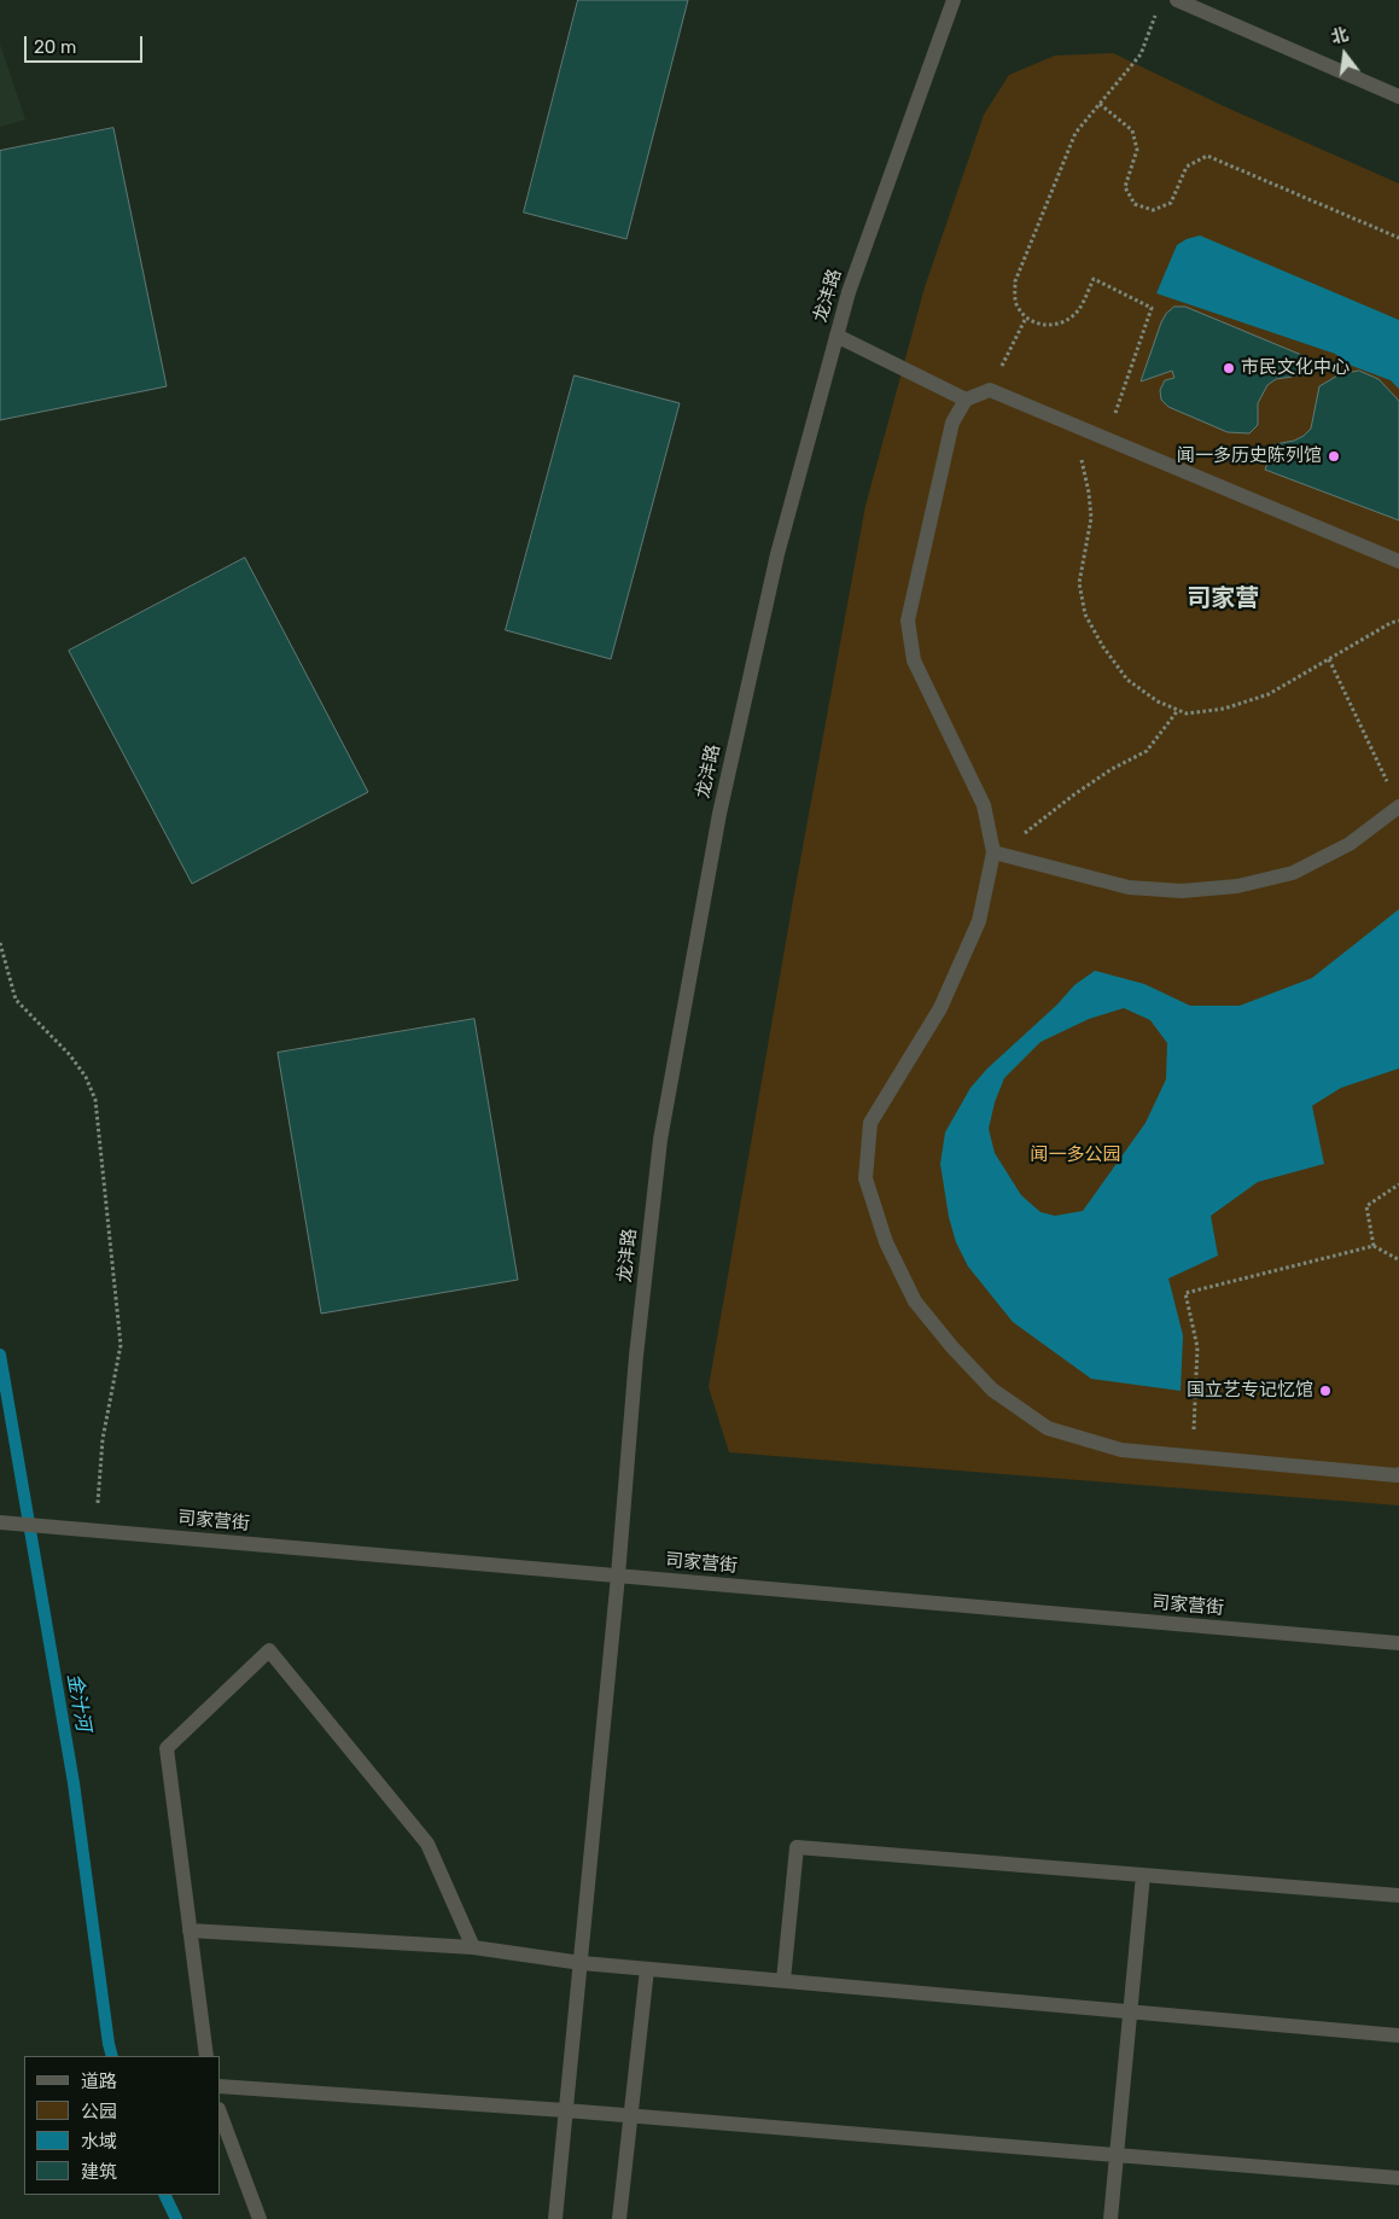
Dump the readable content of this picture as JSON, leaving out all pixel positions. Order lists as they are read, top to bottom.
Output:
{
  "streets": {
    "street": ["龙沣路", "司家营街"]
  },
  "crossings": [
    ["龙沣路", "司家营街"]
  ],
  "districts": ["司家营"],
  "water": ["金汁河"],
  "parks": ["闻一多公园"],
  "places": ["市民文化中心", "闻一多历史陈列馆", "国立艺专记忆馆"],
  "legend": [
    "道路",
    "公园",
    "水域",
    "建筑"
  ],
  "scale_bar": "20 m",
  "north": "top"
}
